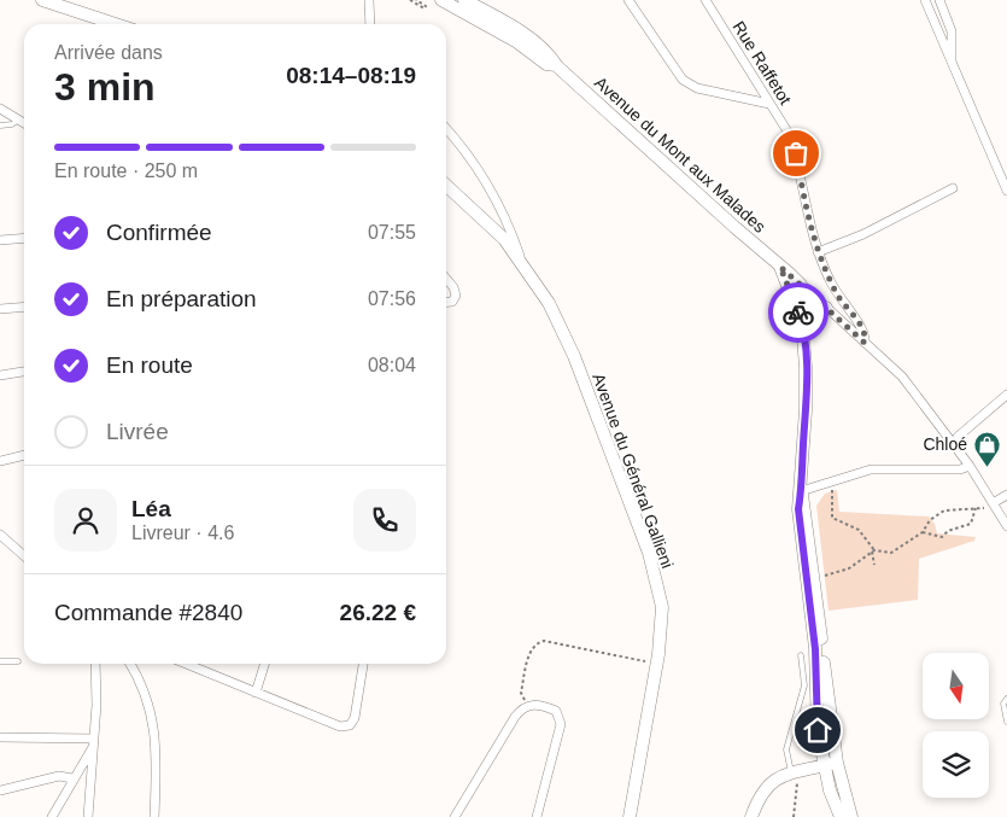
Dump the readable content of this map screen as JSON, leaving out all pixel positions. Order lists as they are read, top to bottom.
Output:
{
  "streets": {
    "street": ["Rue Raffetot", "Avenue du Mont aux Malades", "Avenue du Général Gallieni"]
  },
  "places": {
    "shop": ["Chloé"]
  },
  "north": "bottom",
  "page": {
    "heading": ["3 min", "Arrivée dans", "08:14–08:19"],
    "panel": [
      "Léa",
      "Livreur · 4.6",
      "Commande #2840",
      "26.22 €"
    ],
    "bar": "En route · 250 m",
    "list": [
      ["Confirmée", "07:55"],
      ["En préparation", "07:56"],
      ["En route", "08:04"],
      "Livrée"
    ]
  }
}
